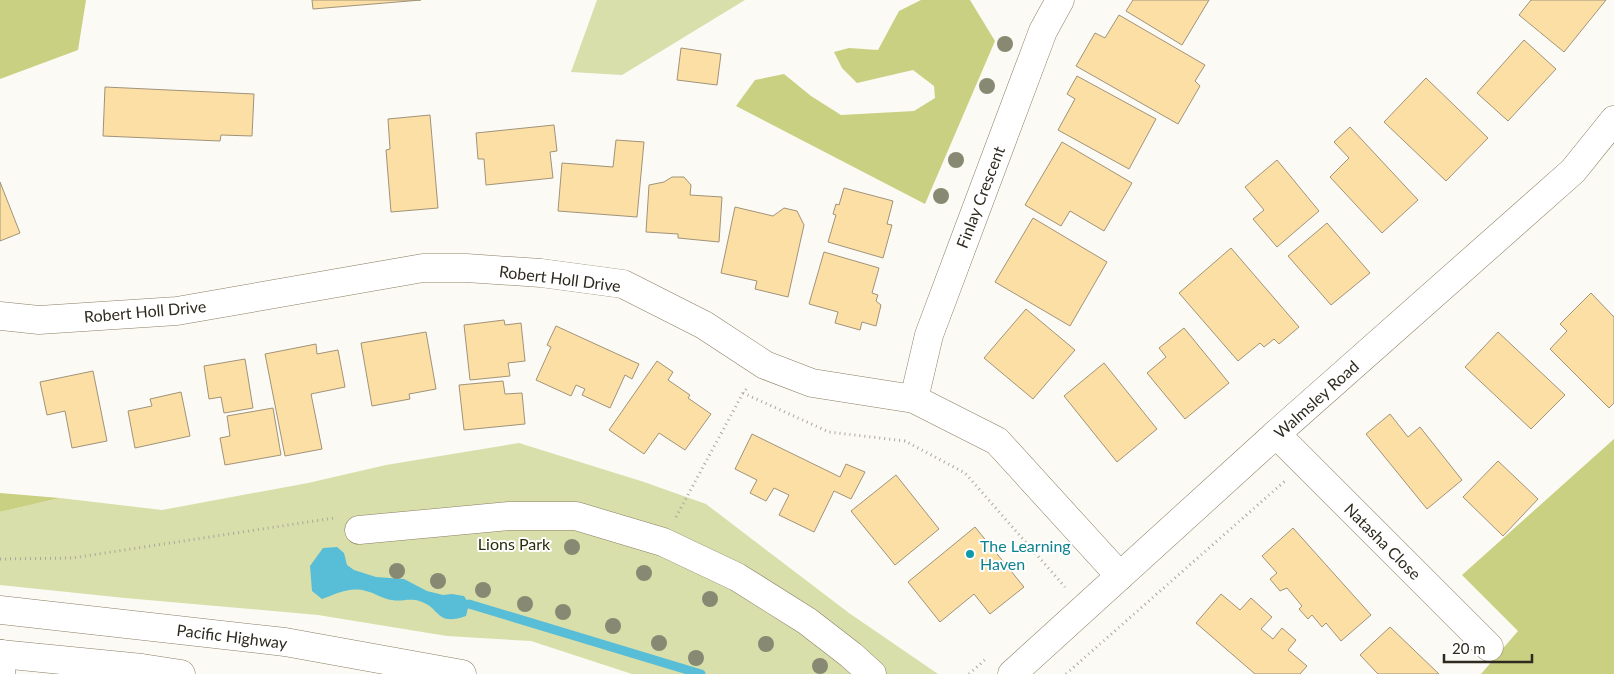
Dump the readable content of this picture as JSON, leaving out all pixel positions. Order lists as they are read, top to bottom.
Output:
{
  "streets": {
    "street": [
      "Finlay Crescent",
      "Robert Holl Drive",
      "Walmsley Road",
      "Natasha Close",
      "Pacific Highway"
    ]
  },
  "crossings": [
    ["Finlay Crescent", "Robert Holl Drive"],
    ["Robert Holl Drive", "Walmsley Road"],
    ["Walmsley Road", "Natasha Close"]
  ],
  "parks": ["Lions Park"],
  "places": ["The Learning Haven"],
  "scale_bar": "20 m"
}
